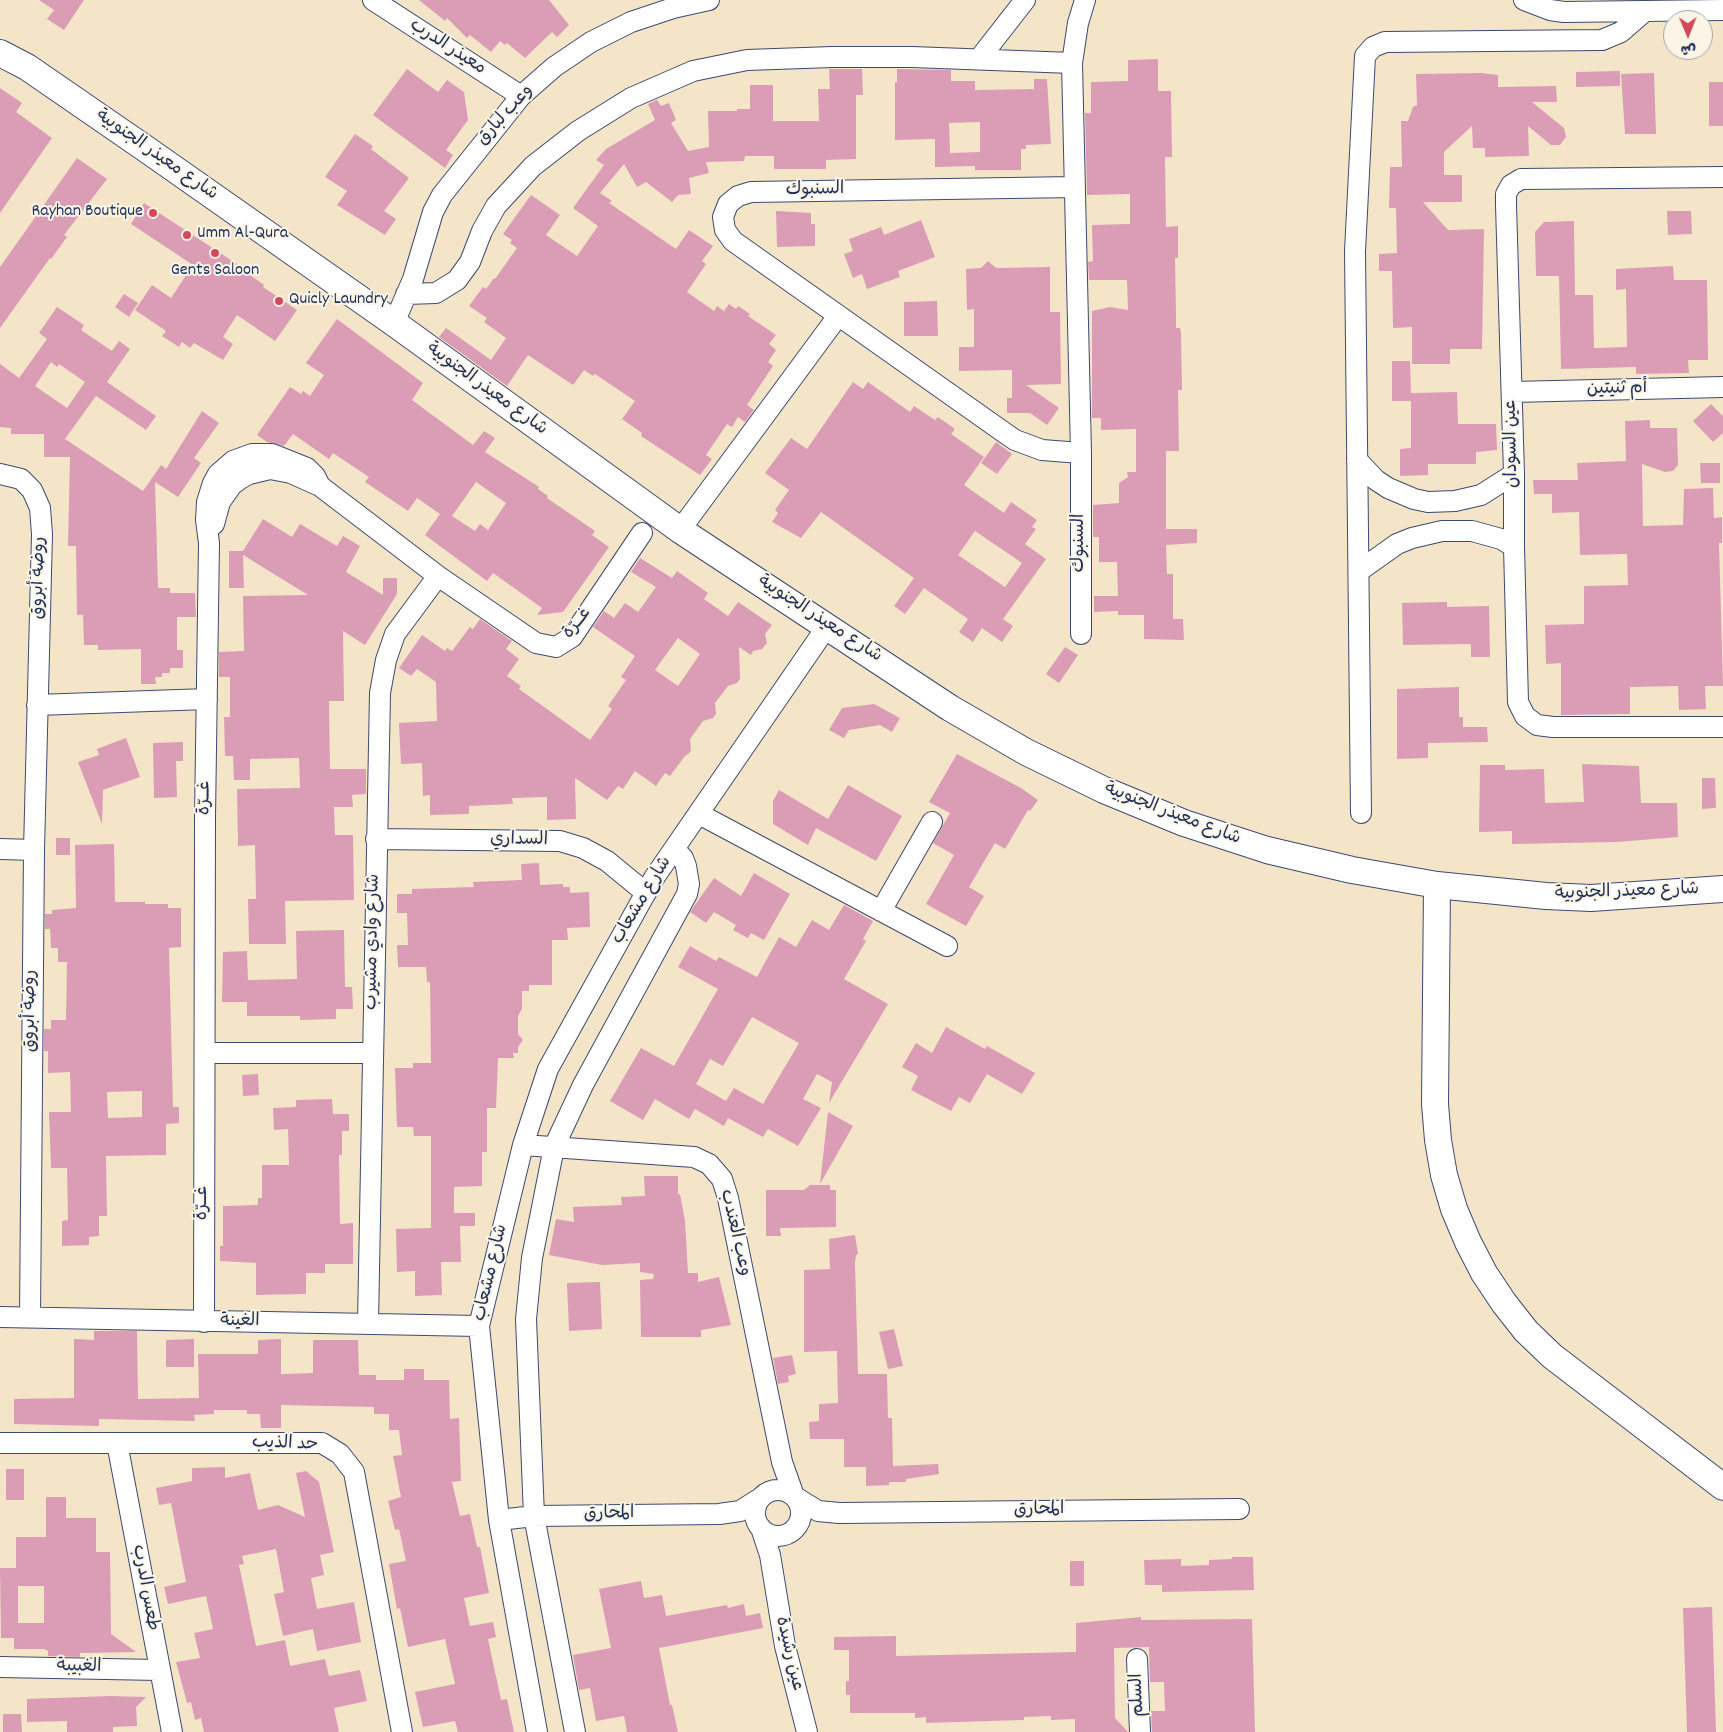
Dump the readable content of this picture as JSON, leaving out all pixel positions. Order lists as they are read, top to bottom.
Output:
{
  "streets": {
    "street": [
      "معيذر الدرب",
      "وعب لبارق",
      "شارع معيذر الجنوبية",
      "السنبوك",
      "أم ثنيتين",
      "عين السودان",
      "روضة أبروق",
      "غــرّة",
      "السداري",
      "شارع مشعاب",
      "شارع وادي مشيرب",
      "وعب العندب",
      "الغينة",
      "حد الذيب",
      "المحارق",
      "طعس الدرب",
      "عين رشيدة",
      "الغبيبة",
      "السلم"
    ]
  },
  "crossings": [
    ["معيذر الدرب", "وعب لبارق"],
    ["وعب لبارق", "شارع معيذر الجنوبية"],
    ["شارع معيذر الجنوبية", "شارع مشعاب"],
    ["أم ثنيتين", "عين السودان"],
    ["روضة أبروق", "الغينة"],
    ["غــرّة", "شارع وادي مشيرب"],
    ["غــرّة", "الغينة"],
    ["السداري", "شارع مشعاب"],
    ["السداري", "شارع وادي مشيرب"],
    ["شارع مشعاب", "وعب العندب"],
    ["شارع مشعاب", "الغينة"],
    ["شارع مشعاب", "المحارق"],
    ["شارع وادي مشيرب", "الغينة"],
    ["وعب العندب", "المحارق"],
    ["وعب العندب", "عين رشيدة"],
    ["حد الذيب", "طعس الدرب"],
    ["المحارق", "عين رشيدة"],
    ["طعس الدرب", "الغبيبة"]
  ],
  "places": [
    "Rayhan Boutique",
    "Umm Al-Qura",
    "Gents Saloon",
    "Quicly Laundry"
  ],
  "north": "bottom"
}
